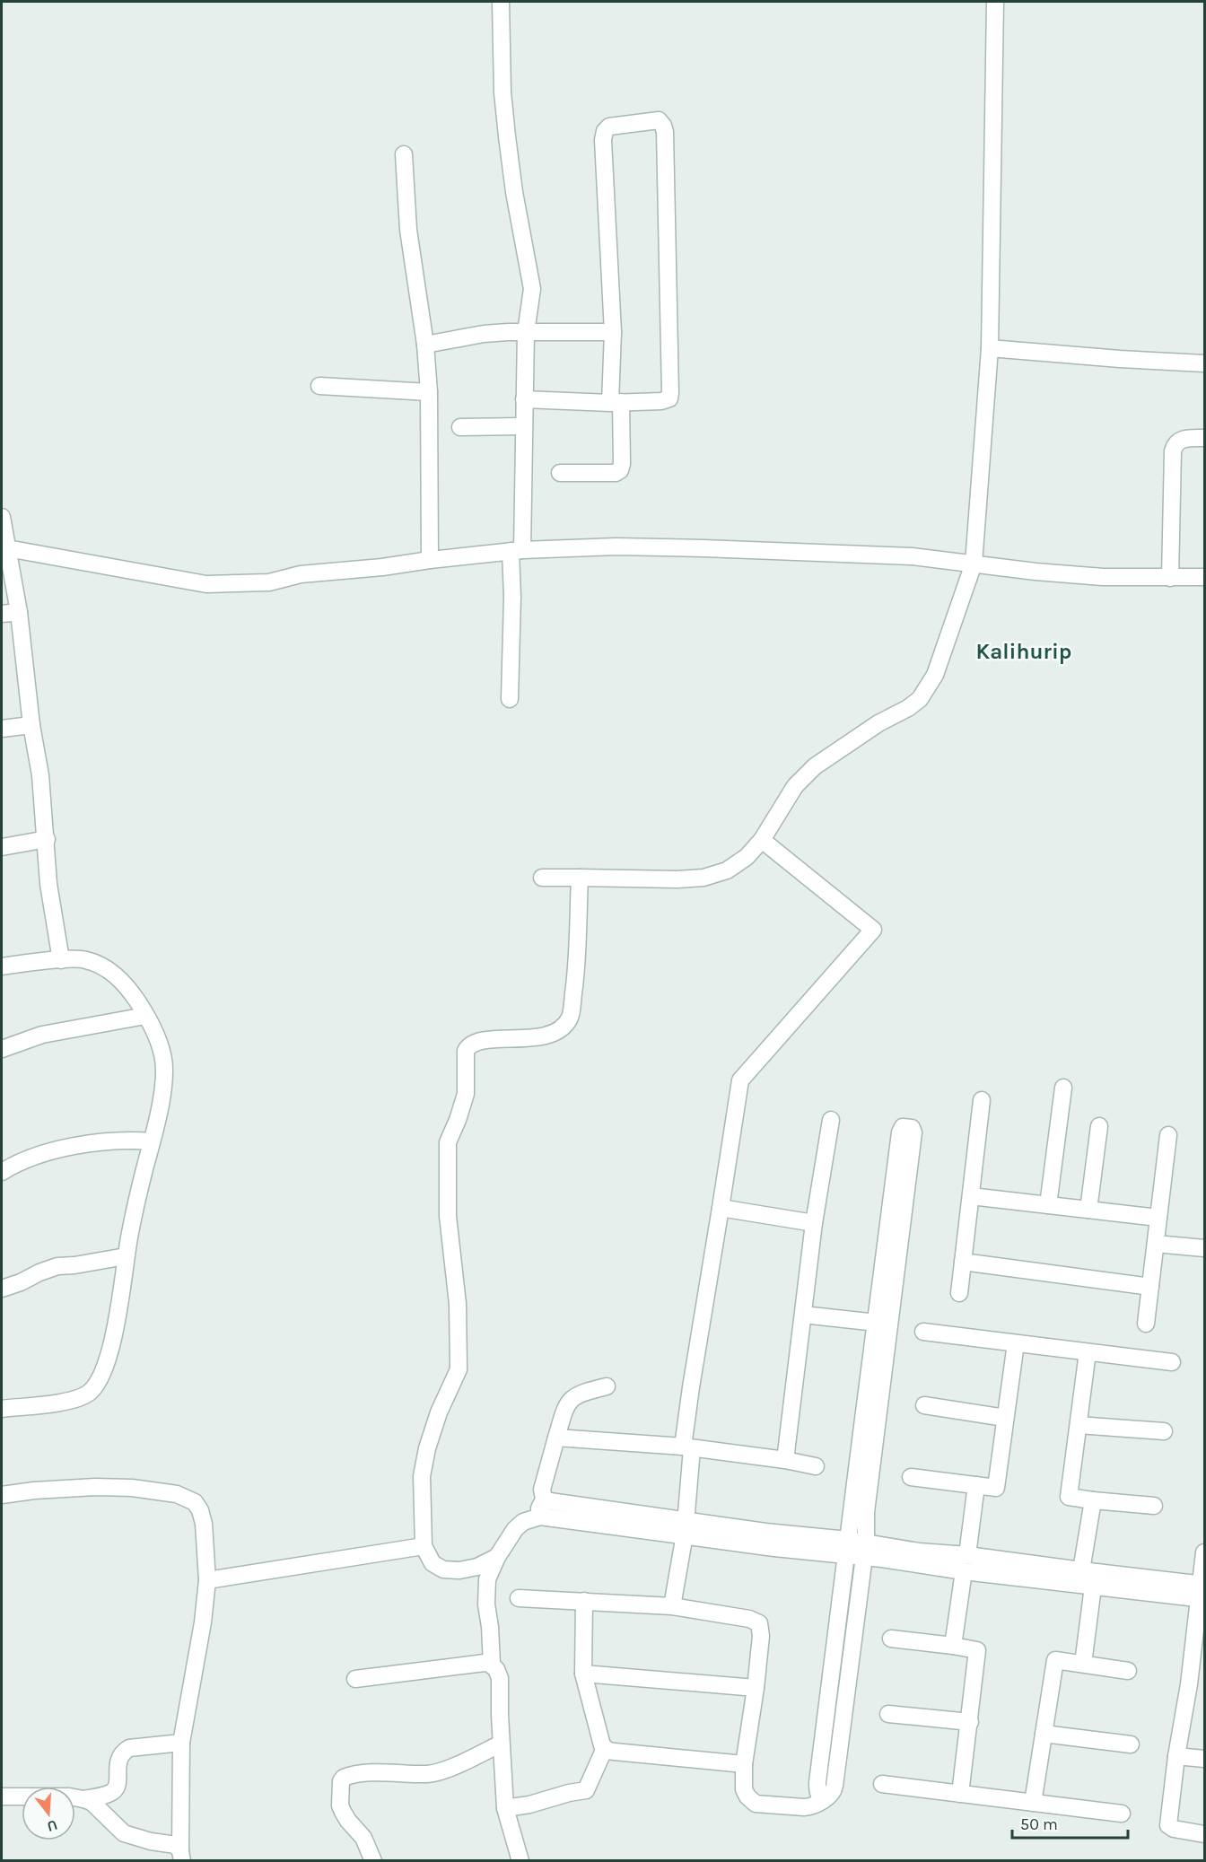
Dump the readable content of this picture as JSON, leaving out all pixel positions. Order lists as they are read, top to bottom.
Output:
{
  "districts": ["Kalihurip"],
  "scale_bar": "50 m",
  "north": "bottom"
}
